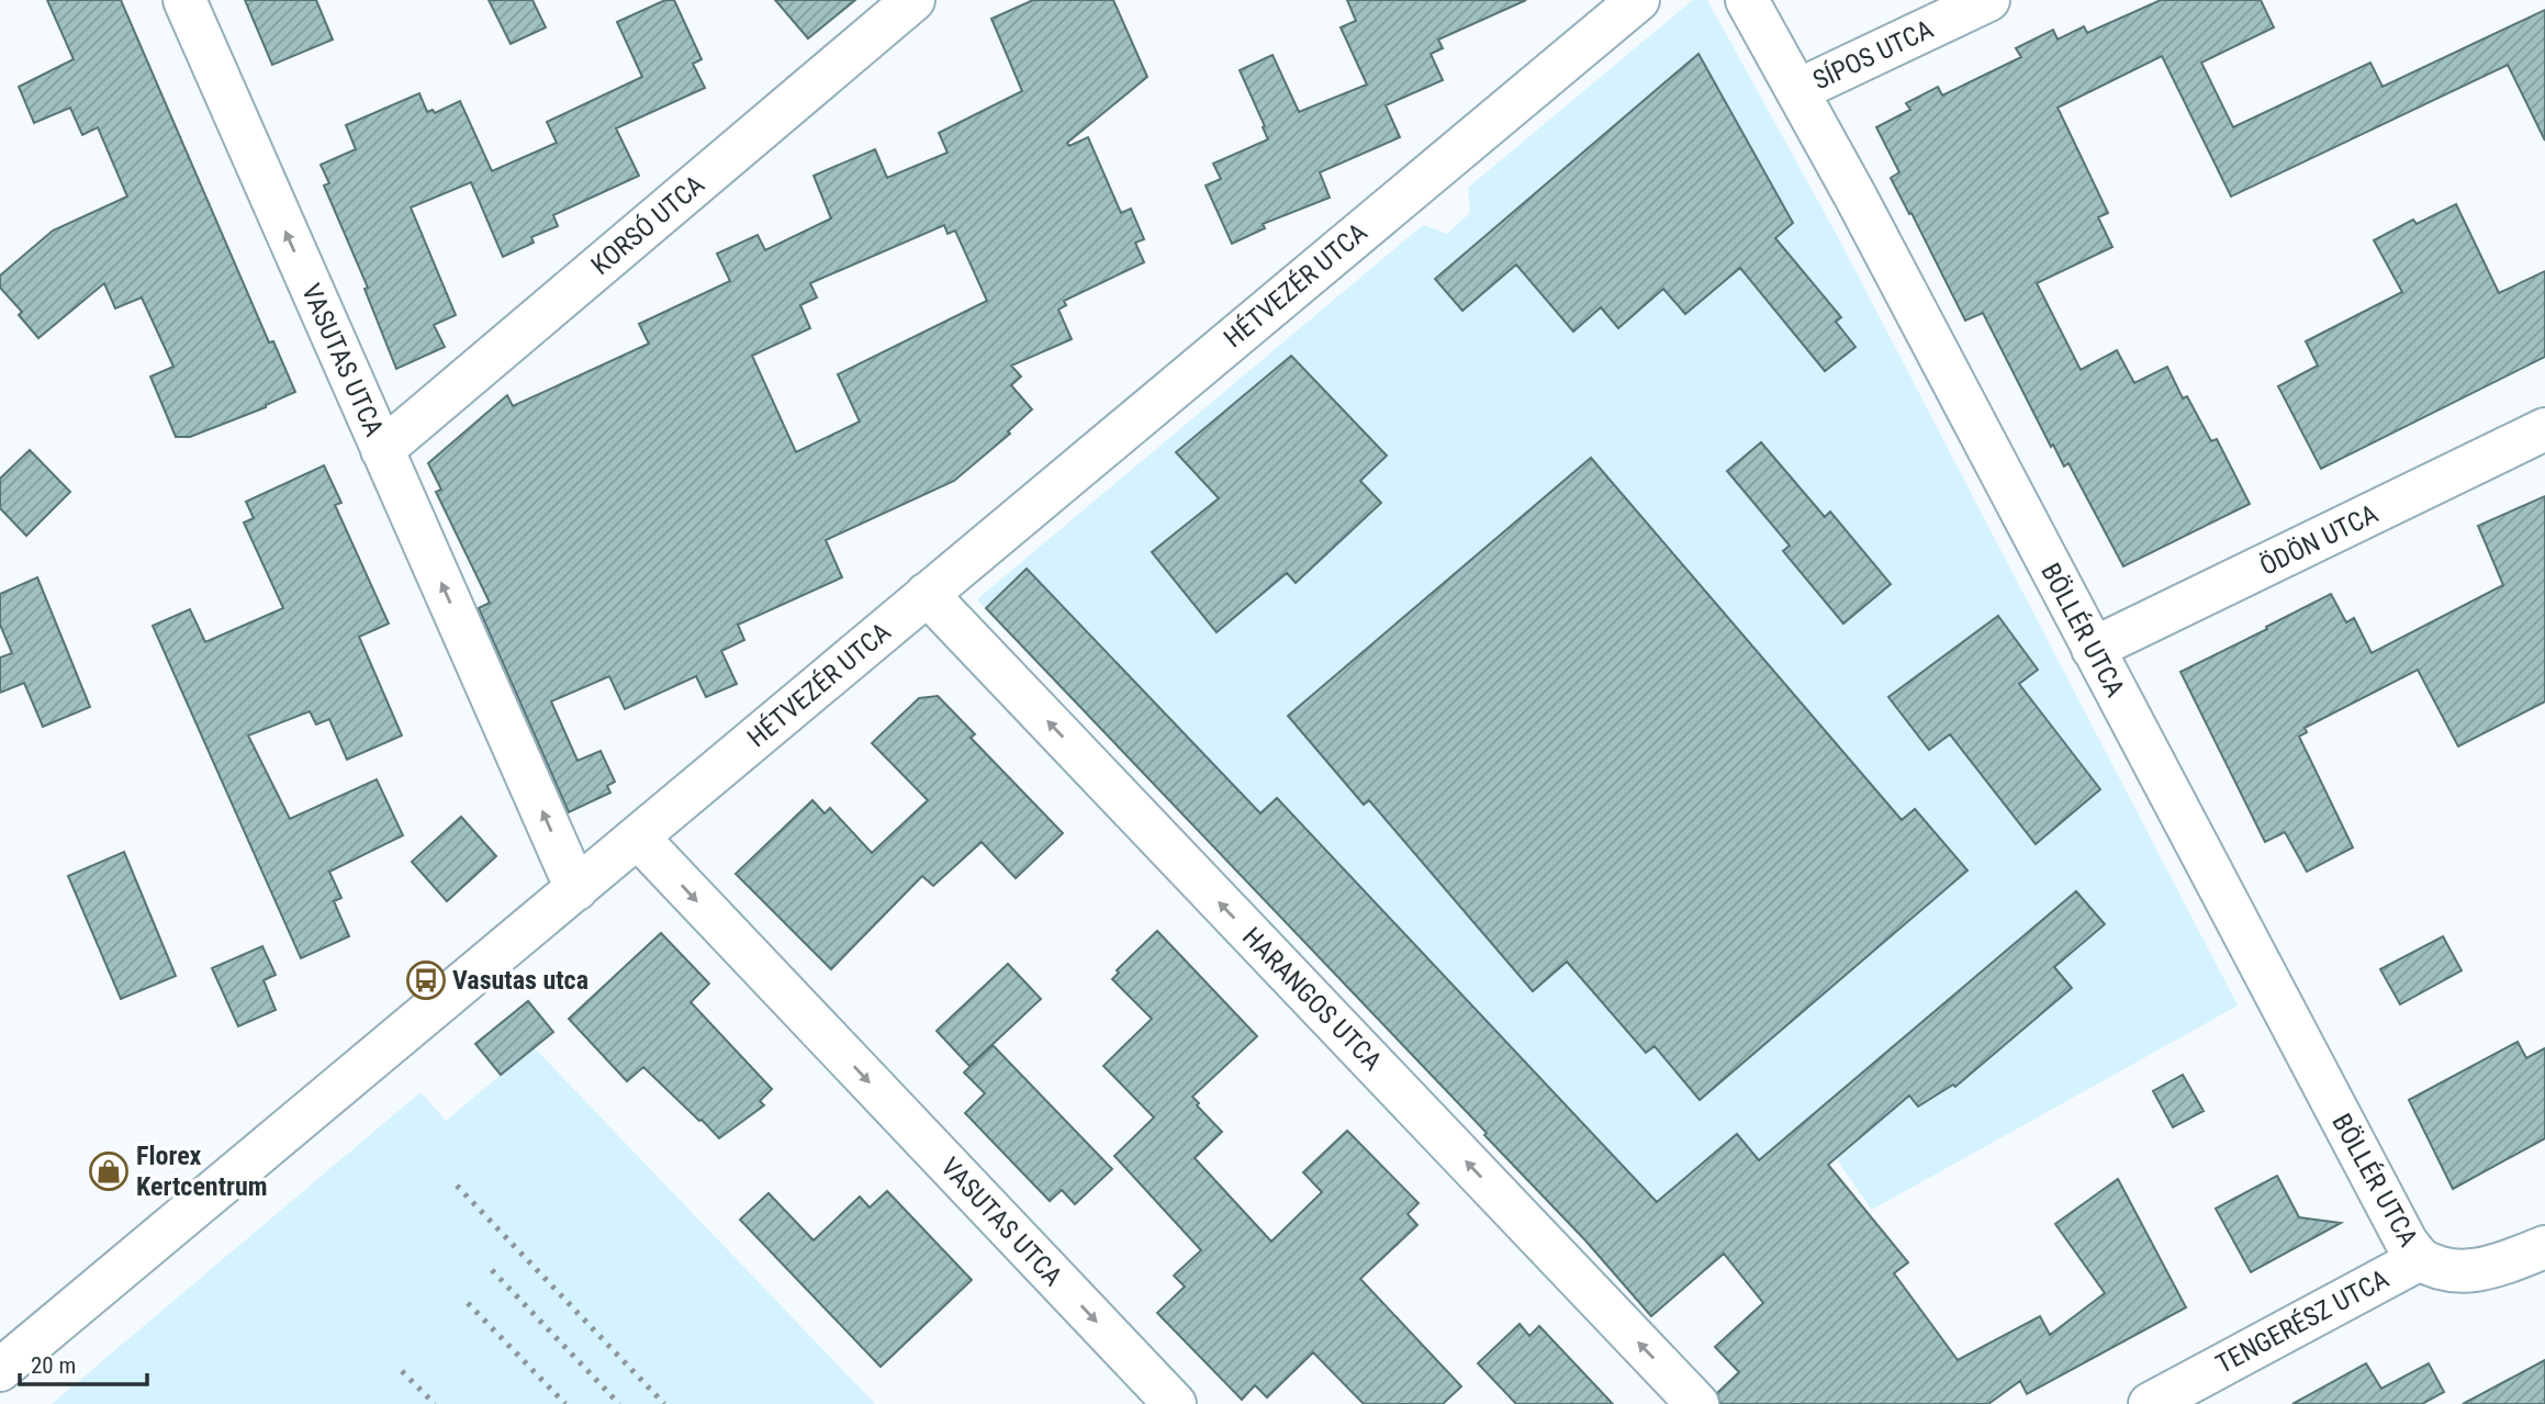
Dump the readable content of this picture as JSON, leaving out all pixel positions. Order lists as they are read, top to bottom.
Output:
{
  "streets": {
    "street": [
      "SÍPOS UTCA",
      "KORSÓ UTCA",
      "HÉTVEZÉR UTCA",
      "VASUTAS UTCA",
      "ÖDÖN UTCA",
      "BÖLLÉR UTCA",
      "HARANGOS UTCA",
      "TENGERÉSZ UTCA"
    ]
  },
  "crossings": [
    ["SÍPOS UTCA", "BÖLLÉR UTCA"],
    ["KORSÓ UTCA", "VASUTAS UTCA"],
    ["HÉTVEZÉR UTCA", "VASUTAS UTCA"],
    ["HÉTVEZÉR UTCA", "HARANGOS UTCA"],
    ["ÖDÖN UTCA", "BÖLLÉR UTCA"],
    ["BÖLLÉR UTCA", "TENGERÉSZ UTCA"]
  ],
  "one_way": ["HARANGOS UTCA"],
  "places": {
    "bus stop": ["Vasutas utca"],
    "shop": ["Florex Kertcentrum"]
  },
  "scale_bar": "20 m"
}
